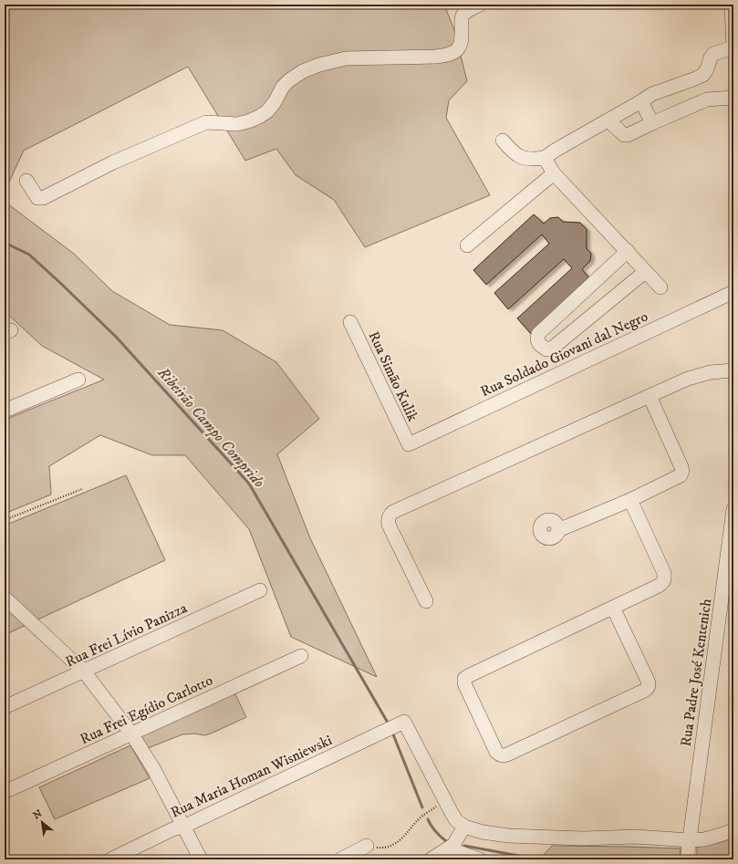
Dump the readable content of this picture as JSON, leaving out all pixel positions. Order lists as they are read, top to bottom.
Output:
{
  "streets": {
    "street": [
      "Rua Soldado Giovani dal Negro",
      "Rua Simão Kulik",
      "Rua Frei Lívio Panizza",
      "Rua Padre José Kentenich",
      "Rua Frei Egídio Carlotto",
      "Rua Maria Homan Wisniewski"
    ]
  },
  "crossings": [
    ["Rua Soldado Giovani dal Negro", "Rua Simão Kulik"]
  ],
  "water": ["Ribeirão Campo Comprido"],
  "north": "top left"
}
